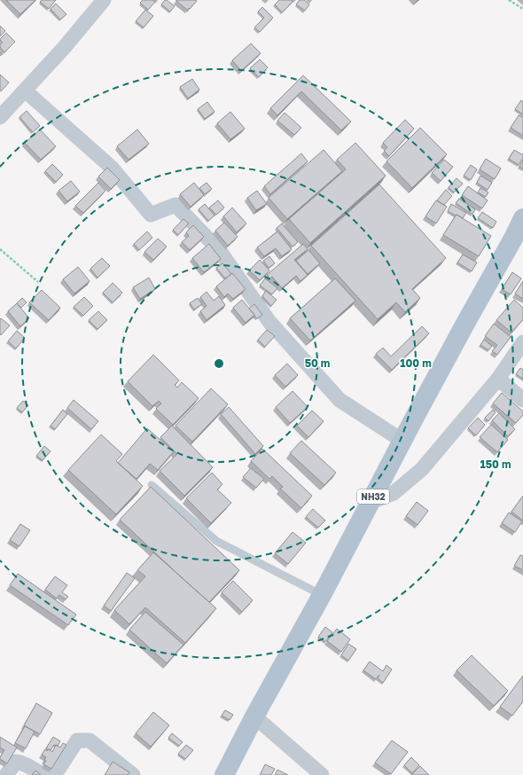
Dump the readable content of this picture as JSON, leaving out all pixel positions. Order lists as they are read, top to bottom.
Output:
{
  "streets": {
    "main road": ["NH32"]
  },
  "rings": ["50 m", "100 m", "150 m"]
}
